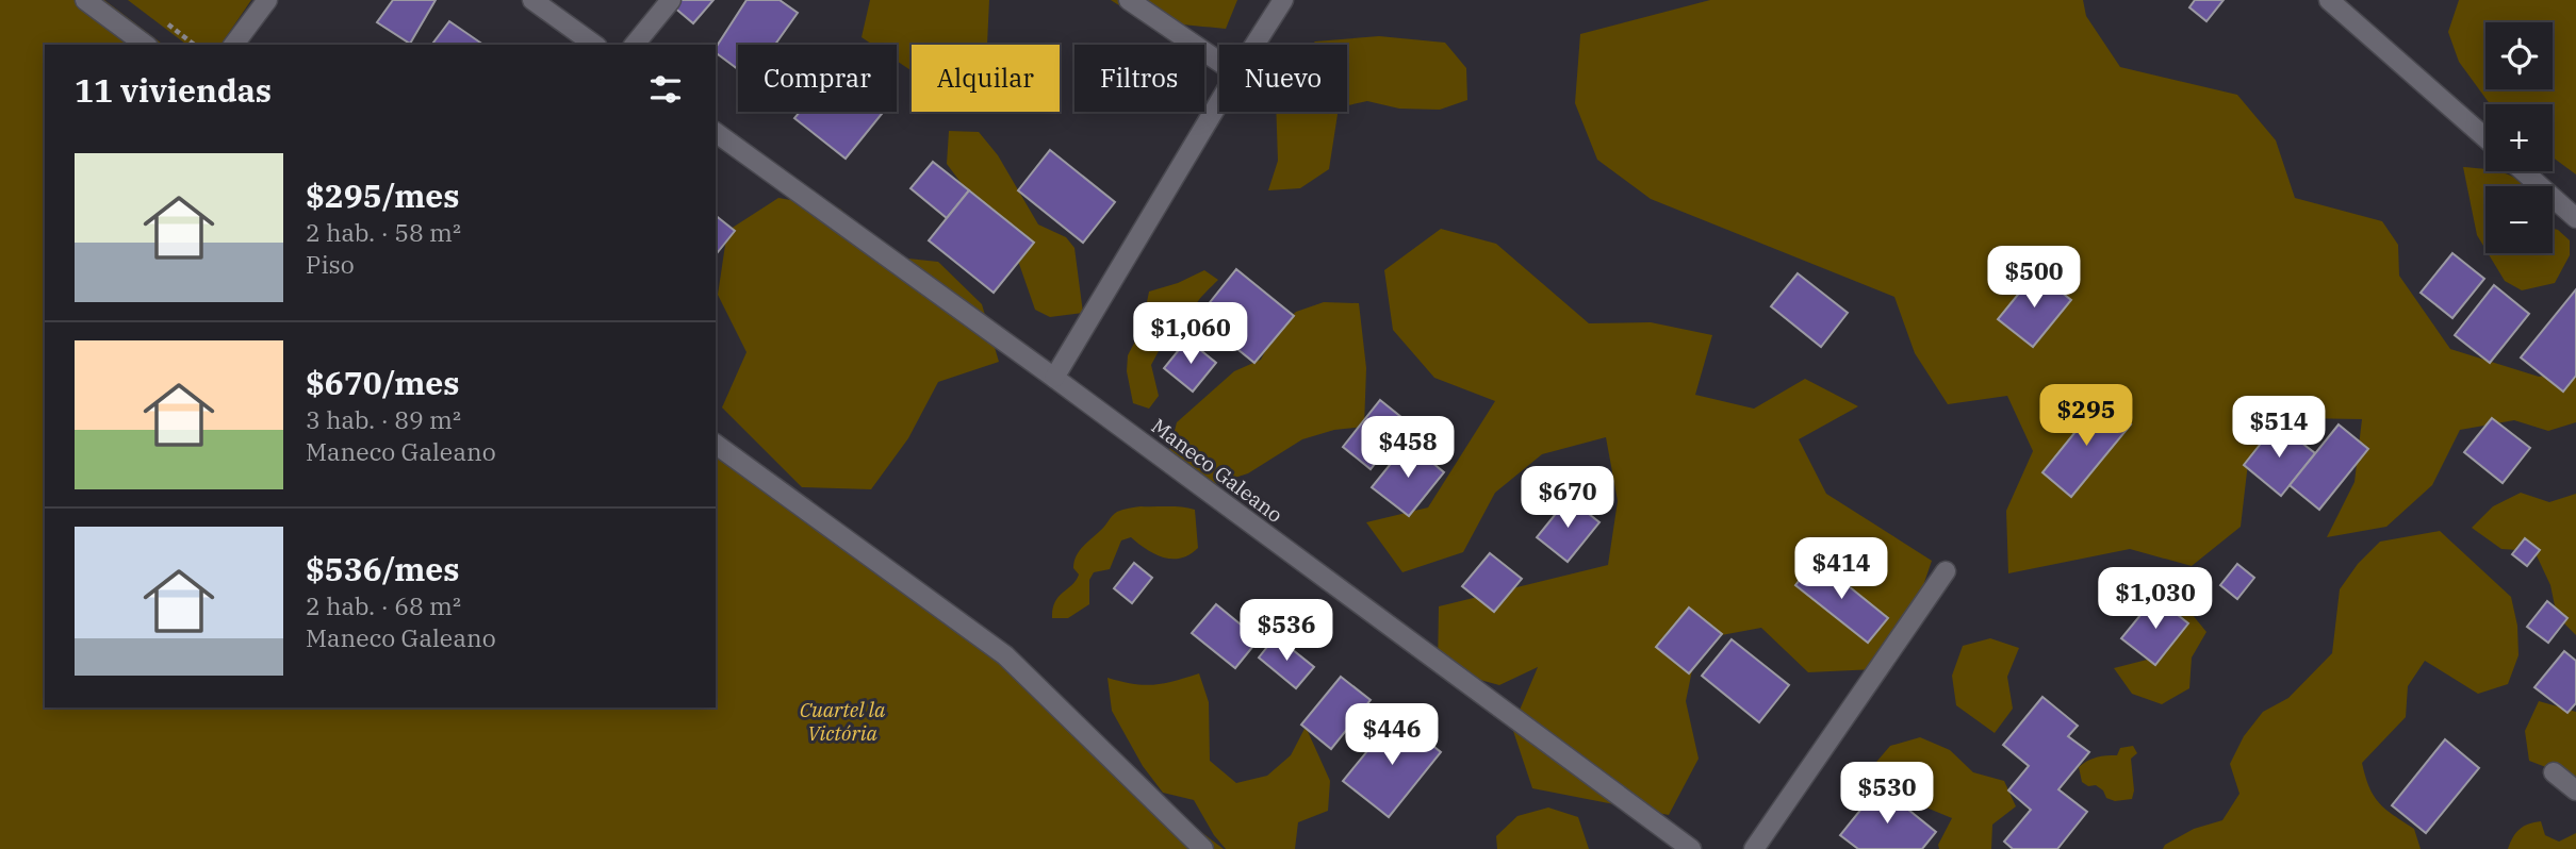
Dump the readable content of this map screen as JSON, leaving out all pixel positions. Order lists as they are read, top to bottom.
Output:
{
  "streets": {
    "street": ["Maneco Galeano"]
  },
  "parks": ["Cuartel la Victória"],
  "page": {
    "map_buttons": ["+", "−"],
    "chip": [
      "Comprar",
      "Alquilar",
      "Filtros",
      "Nuevo"
    ],
    "heading": "11 viviendas",
    "list": [
      {
        "name": "$295/mes",
        "note": "2 hab. · 58 m² · Piso"
      },
      {
        "name": "$670/mes",
        "note": "3 hab. · 89 m² · Maneco Galeano"
      },
      {
        "name": "$536/mes",
        "note": "2 hab. · 68 m² · Maneco Galeano"
      }
    ],
    "price": [
      "$500",
      "$1,060",
      "$295",
      "$514",
      "$458",
      "$670",
      "$414",
      "$1,030",
      "$536",
      "$446",
      "$530"
    ]
  }
}
